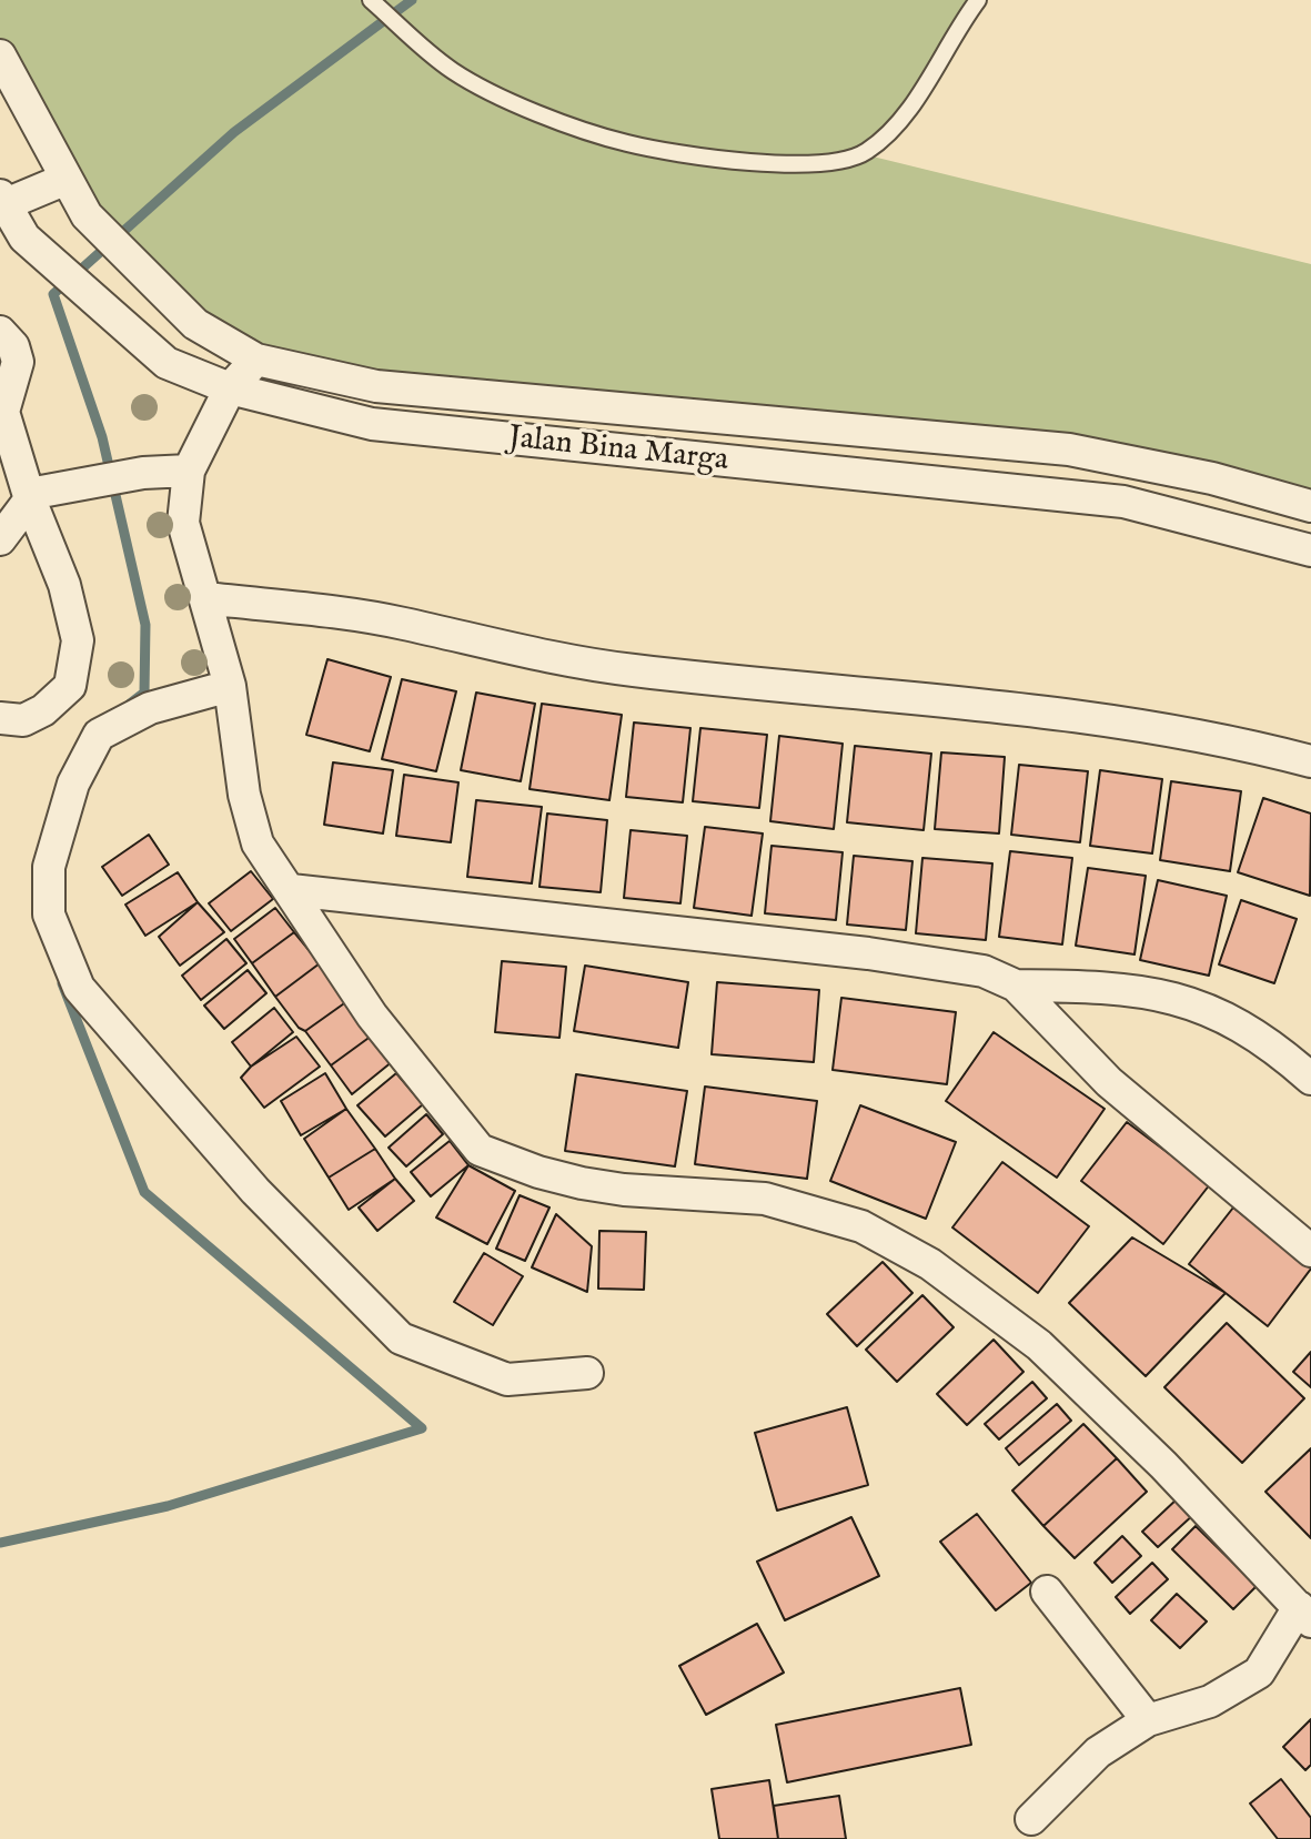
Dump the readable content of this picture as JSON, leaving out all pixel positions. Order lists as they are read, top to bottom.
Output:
{
  "streets": {
    "street": ["Jalan Bina Marga"]
  }
}
